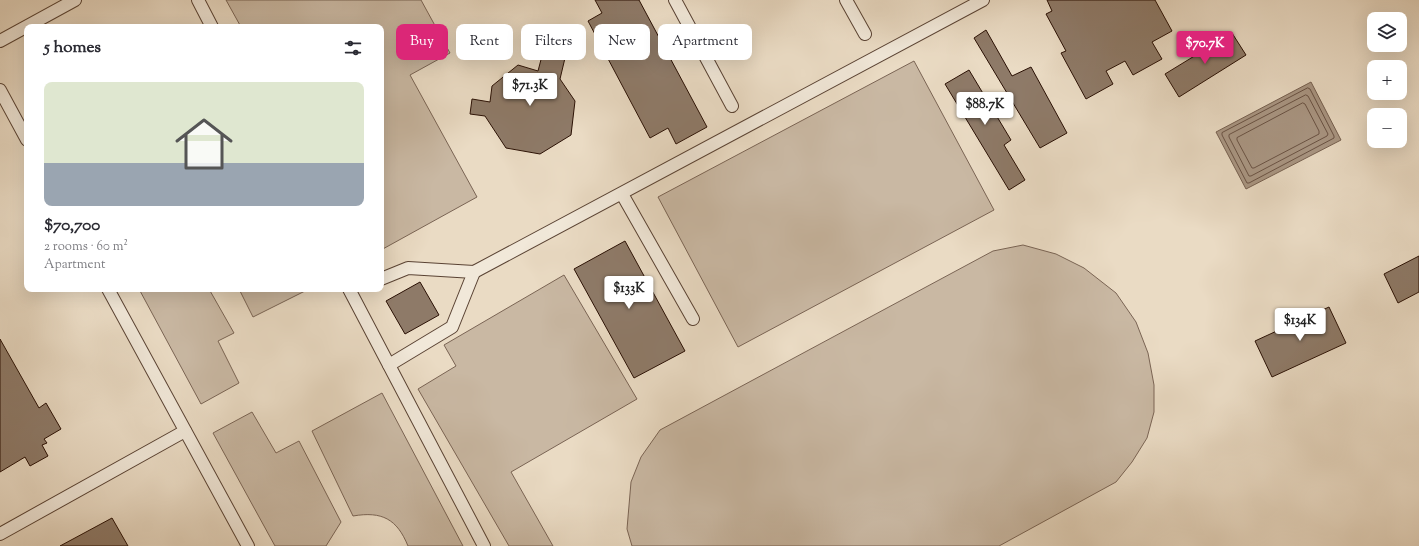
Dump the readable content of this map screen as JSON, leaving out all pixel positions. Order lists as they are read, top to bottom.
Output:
{
  "page": {
    "map_buttons": ["+", "−"],
    "chip": [
      "Buy",
      "Rent",
      "Filters",
      "New",
      "Apartment"
    ],
    "heading": "5 homes",
    "price": [
      "$70.7K",
      "$71.3K",
      "$88.7K",
      "$133K",
      "$134K"
    ],
    "list": [
      {
        "name": "$70,700",
        "note": "2 rooms · 60 m² · Apartment"
      }
    ]
  }
}
